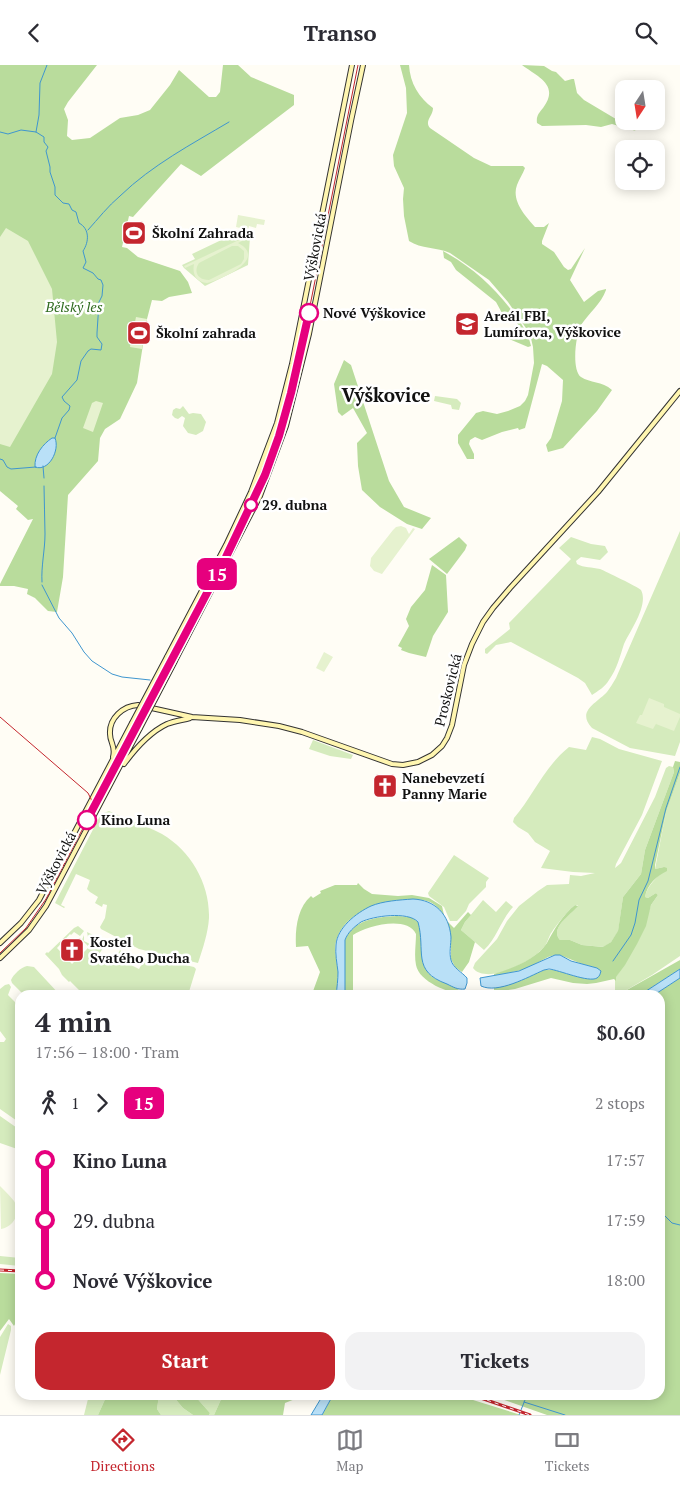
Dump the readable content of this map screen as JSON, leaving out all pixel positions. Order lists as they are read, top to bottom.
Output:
{
  "streets": {
    "street": ["Výškovická", "Proskovická"]
  },
  "districts": ["Výškovice"],
  "parks": ["Bělský les"],
  "places": {
    "sports": ["Školní Zahrada", "Školní zahrada"],
    "other": ["Nové Výškovice", "29. dubna", "Kino Luna"],
    "school or university": ["Areál FBI, Lumírova, Výškovice"],
    "church": ["Nanebevzetí Panny Marie", "Kostel Svatého Ducha"]
  },
  "lines": ["tram line 15"],
  "north": "bottom",
  "page": {
    "header": "Transo",
    "on_map": "15",
    "heading": ["4 min", "17:56 – 18:00 · Tram", "$0.60"],
    "legs": ["1", "15", "2 stops"],
    "list": [
      {
        "name": "Kino Luna",
        "value": "17:57"
      },
      {
        "name": "29. dubna",
        "value": "17:59"
      },
      {
        "name": "Nové Výškovice",
        "value": "18:00"
      }
    ],
    "buttons": ["Start", "Tickets"],
    "tabs": ["Directions", "Map", "Tickets"]
  }
}
